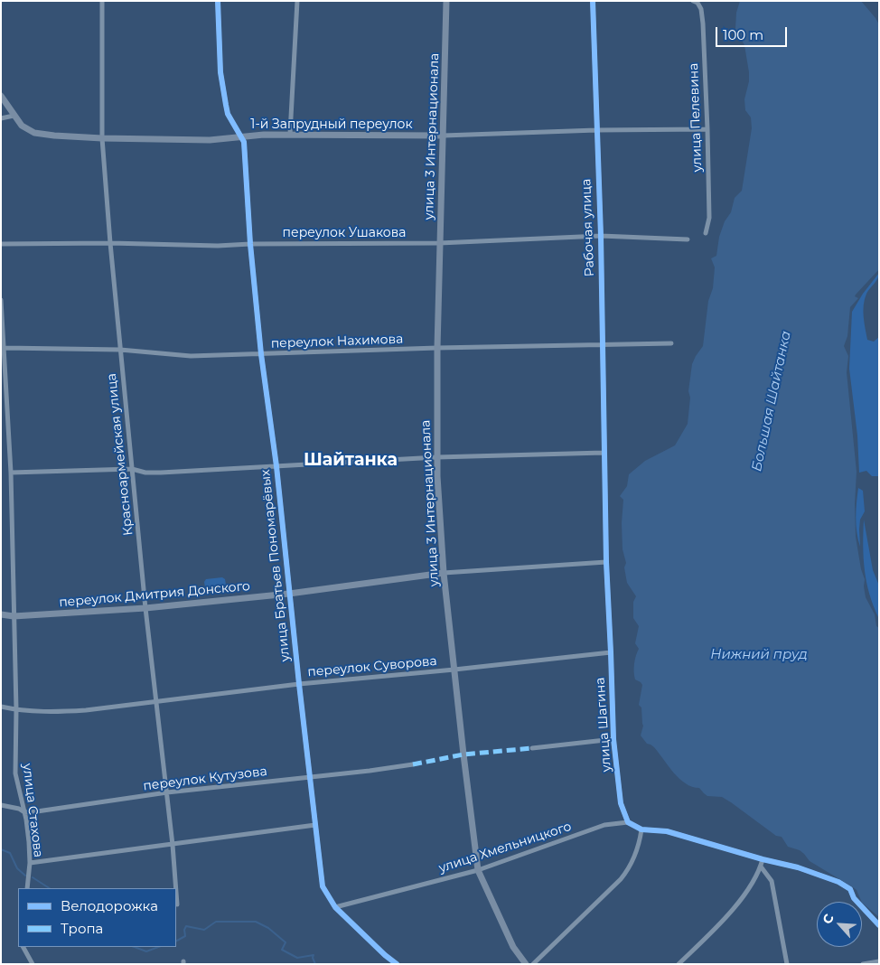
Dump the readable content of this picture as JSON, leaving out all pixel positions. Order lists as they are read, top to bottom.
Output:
{
  "streets": {
    "street": [
      "улица Пелевина",
      "1-й Запрудный переулок",
      "улица 3 Интернационала",
      "Рабочая улица",
      "переулок Ушакова",
      "переулок Нахимова",
      "Красноармейская улица",
      "улица Братьев Пономарёвых",
      "переулок Дмитрия Донского",
      "переулок Суворова",
      "улица Шагина",
      "переулок Кутузова",
      "улица Стахова",
      "улица Хмельницкого"
    ]
  },
  "crossings": [
    ["улица Пелевина", "1-й Запрудный переулок"],
    ["1-й Запрудный переулок", "улица 3 Интернационала"],
    ["1-й Запрудный переулок", "Рабочая улица"],
    ["1-й Запрудный переулок", "Красноармейская улица"],
    ["1-й Запрудный переулок", "улица Братьев Пономарёвых"],
    ["улица 3 Интернационала", "переулок Ушакова"],
    ["улица 3 Интернационала", "переулок Нахимова"],
    ["улица 3 Интернационала", "переулок Дмитрия Донского"],
    ["улица 3 Интернационала", "переулок Суворова"],
    ["улица 3 Интернационала", "улица Хмельницкого"],
    ["Рабочая улица", "переулок Ушакова"],
    ["Рабочая улица", "переулок Нахимова"],
    ["Рабочая улица", "улица Шагина"],
    ["переулок Ушакова", "Красноармейская улица"],
    ["переулок Ушакова", "улица Братьев Пономарёвых"],
    ["переулок Нахимова", "Красноармейская улица"],
    ["переулок Нахимова", "улица Братьев Пономарёвых"],
    ["переулок Нахимова", "улица Стахова"],
    ["Красноармейская улица", "переулок Дмитрия Донского"],
    ["Красноармейская улица", "переулок Суворова"],
    ["Красноармейская улица", "переулок Кутузова"],
    ["улица Братьев Пономарёвых", "переулок Дмитрия Донского"],
    ["улица Братьев Пономарёвых", "переулок Суворова"],
    ["улица Братьев Пономарёвых", "переулок Кутузова"],
    ["улица Братьев Пономарёвых", "улица Хмельницкого"],
    ["переулок Дмитрия Донского", "улица Шагина"],
    ["переулок Дмитрия Донского", "улица Стахова"],
    ["переулок Суворова", "улица Шагина"],
    ["переулок Суворова", "улица Стахова"],
    ["улица Шагина", "улица Хмельницкого"],
    ["переулок Кутузова", "улица Стахова"]
  ],
  "districts": ["Шайтанка"],
  "water": ["Большая Шайтанка", "Нижний пруд"],
  "legend": ["Велодорожка", "Тропа"],
  "scale_bar": "100 m",
  "north": "top left"
}
